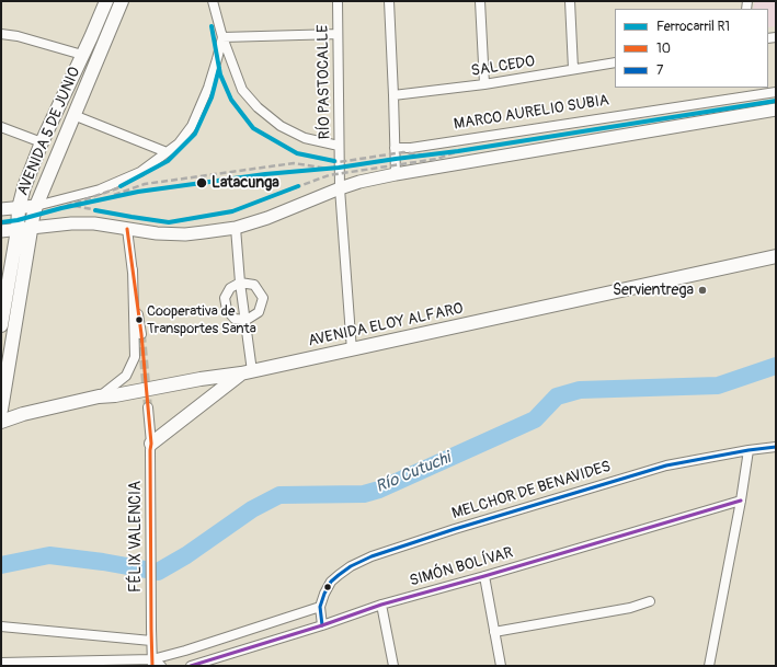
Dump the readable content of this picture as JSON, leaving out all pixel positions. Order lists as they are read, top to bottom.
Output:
{
  "streets": {
    "main road": ["AVENIDA 5 DE JUNIO", "AVENIDA ELOY ALFARO"],
    "street": [
      "SALCEDO",
      "RÍO PASTOCALLE",
      "MARCO AURELIO SUBIA",
      "MELCHOR DE BENAVIDES",
      "FÉLIX VALENCIA",
      "SIMÓN BOLÍVAR"
    ]
  },
  "crossings": [
    ["RÍO PASTOCALLE", "AVENIDA ELOY ALFARO"],
    ["MELCHOR DE BENAVIDES", "SIMÓN BOLÍVAR"]
  ],
  "water": ["Río Cutuchi"],
  "places": ["Latacunga", "Servientrega", "Cooperativa de Transportes Santa"],
  "lines": ["rail line R1", "transit line 10", "transit line 7"],
  "legend": ["Ferrocarril R1", "10", "7"]
}
